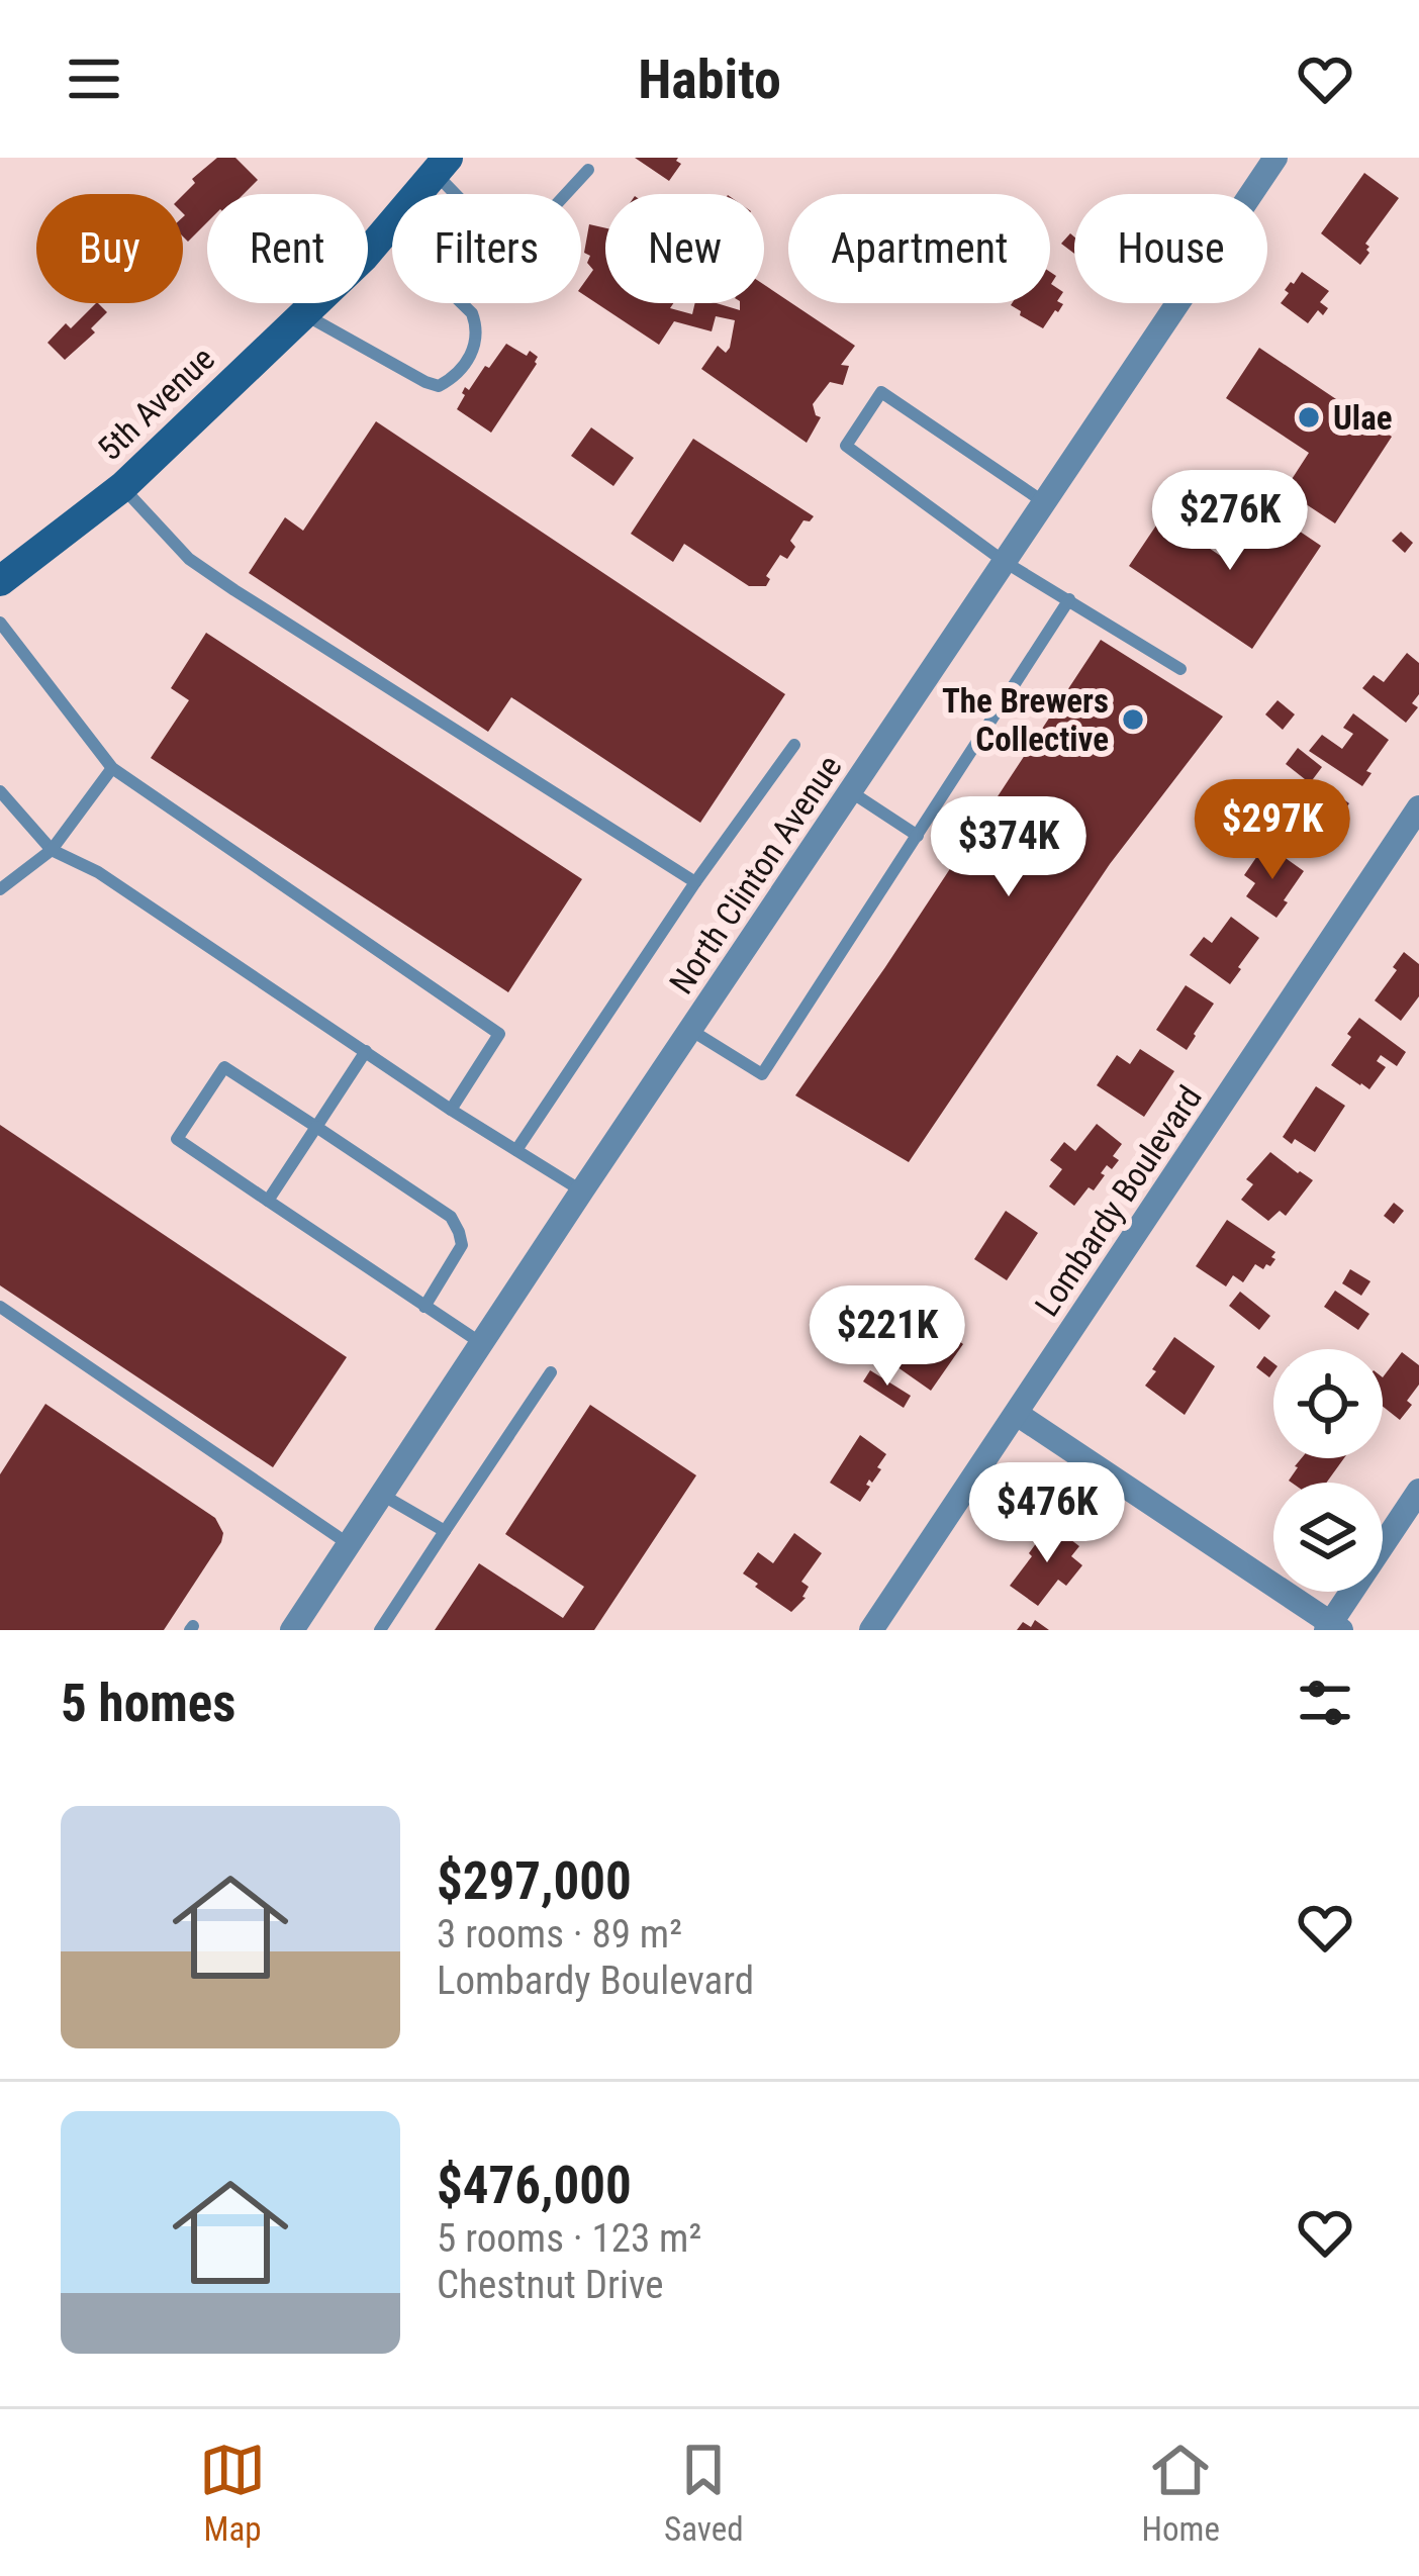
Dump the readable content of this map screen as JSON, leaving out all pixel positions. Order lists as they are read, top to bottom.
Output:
{
  "streets": {
    "main road": ["5th Avenue"],
    "street": ["North Clinton Avenue", "Lombardy Boulevard"]
  },
  "places": ["Ulae", "The Brewers Collective"],
  "page": {
    "header": "Habito",
    "chip": [
      "Buy",
      "Rent",
      "Filters",
      "New",
      "Apartment",
      "House"
    ],
    "price": [
      "$276K",
      "$297K",
      "$374K",
      "$221K",
      "$476K"
    ],
    "heading": "5 homes",
    "list": [
      {
        "name": "$297,000",
        "note": "3 rooms · 89 m² · Lombardy Boulevard"
      },
      {
        "name": "$476,000",
        "note": "5 rooms · 123 m² · Chestnut Drive"
      }
    ],
    "tabs": ["Map", "Saved", "Home"]
  }
}
